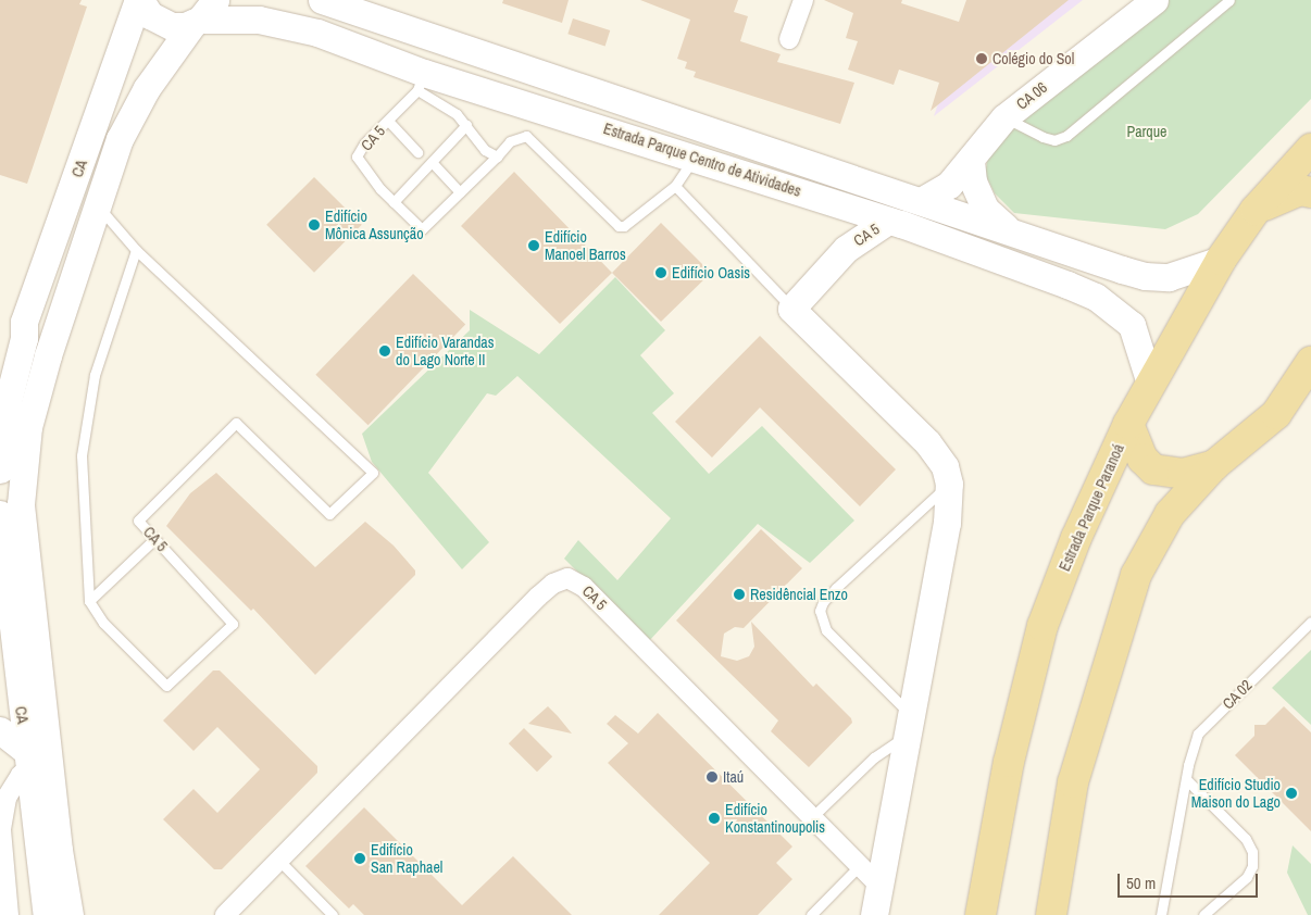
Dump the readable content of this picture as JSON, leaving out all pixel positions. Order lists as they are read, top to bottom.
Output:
{
  "streets": {
    "main road": ["Estrada Parque Paranoá"],
    "street": [
      "CA 06",
      "CA 5",
      "Estrada Parque Centro de Atividades",
      "CA"
    ],
    "lane": ["CA 02"]
  },
  "crossings": [
    ["CA 06", "Estrada Parque Centro de Atividades"],
    ["CA 5", "Estrada Parque Centro de Atividades"],
    ["Estrada Parque Centro de Atividades", "CA"],
    ["Estrada Parque Centro de Atividades", "Estrada Parque Paranoá"]
  ],
  "parks": ["Parque"],
  "places": [
    "Colégio do Sol",
    "Edifício Mônica Assunção",
    "Edifício Manoel Barros",
    "Edifício Oasis",
    "Edifício Varandas do Lago Norte II",
    "Residêncial Enzo",
    "Itaú",
    "Edifício Studio Maison do Lago",
    "Edifício Konstantinoupolis",
    "Edifício San Raphael"
  ],
  "scale_bar": "50 m"
}
